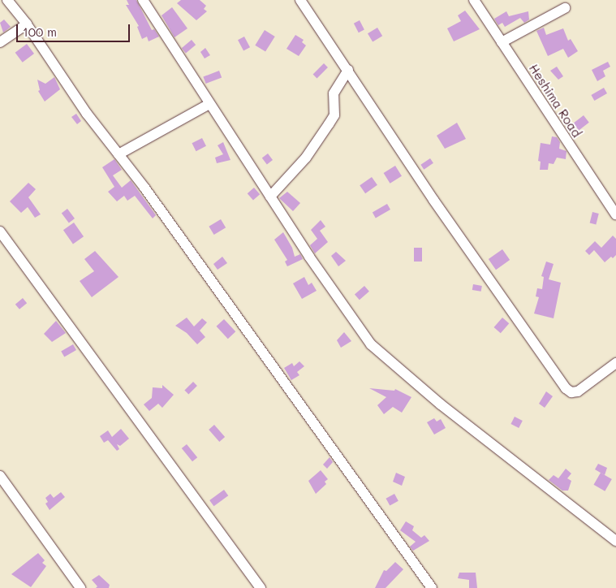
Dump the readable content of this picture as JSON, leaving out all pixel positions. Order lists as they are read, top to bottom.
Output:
{
  "streets": {
    "street": ["Heshima Road"]
  },
  "scale_bar": "100 m"
}
